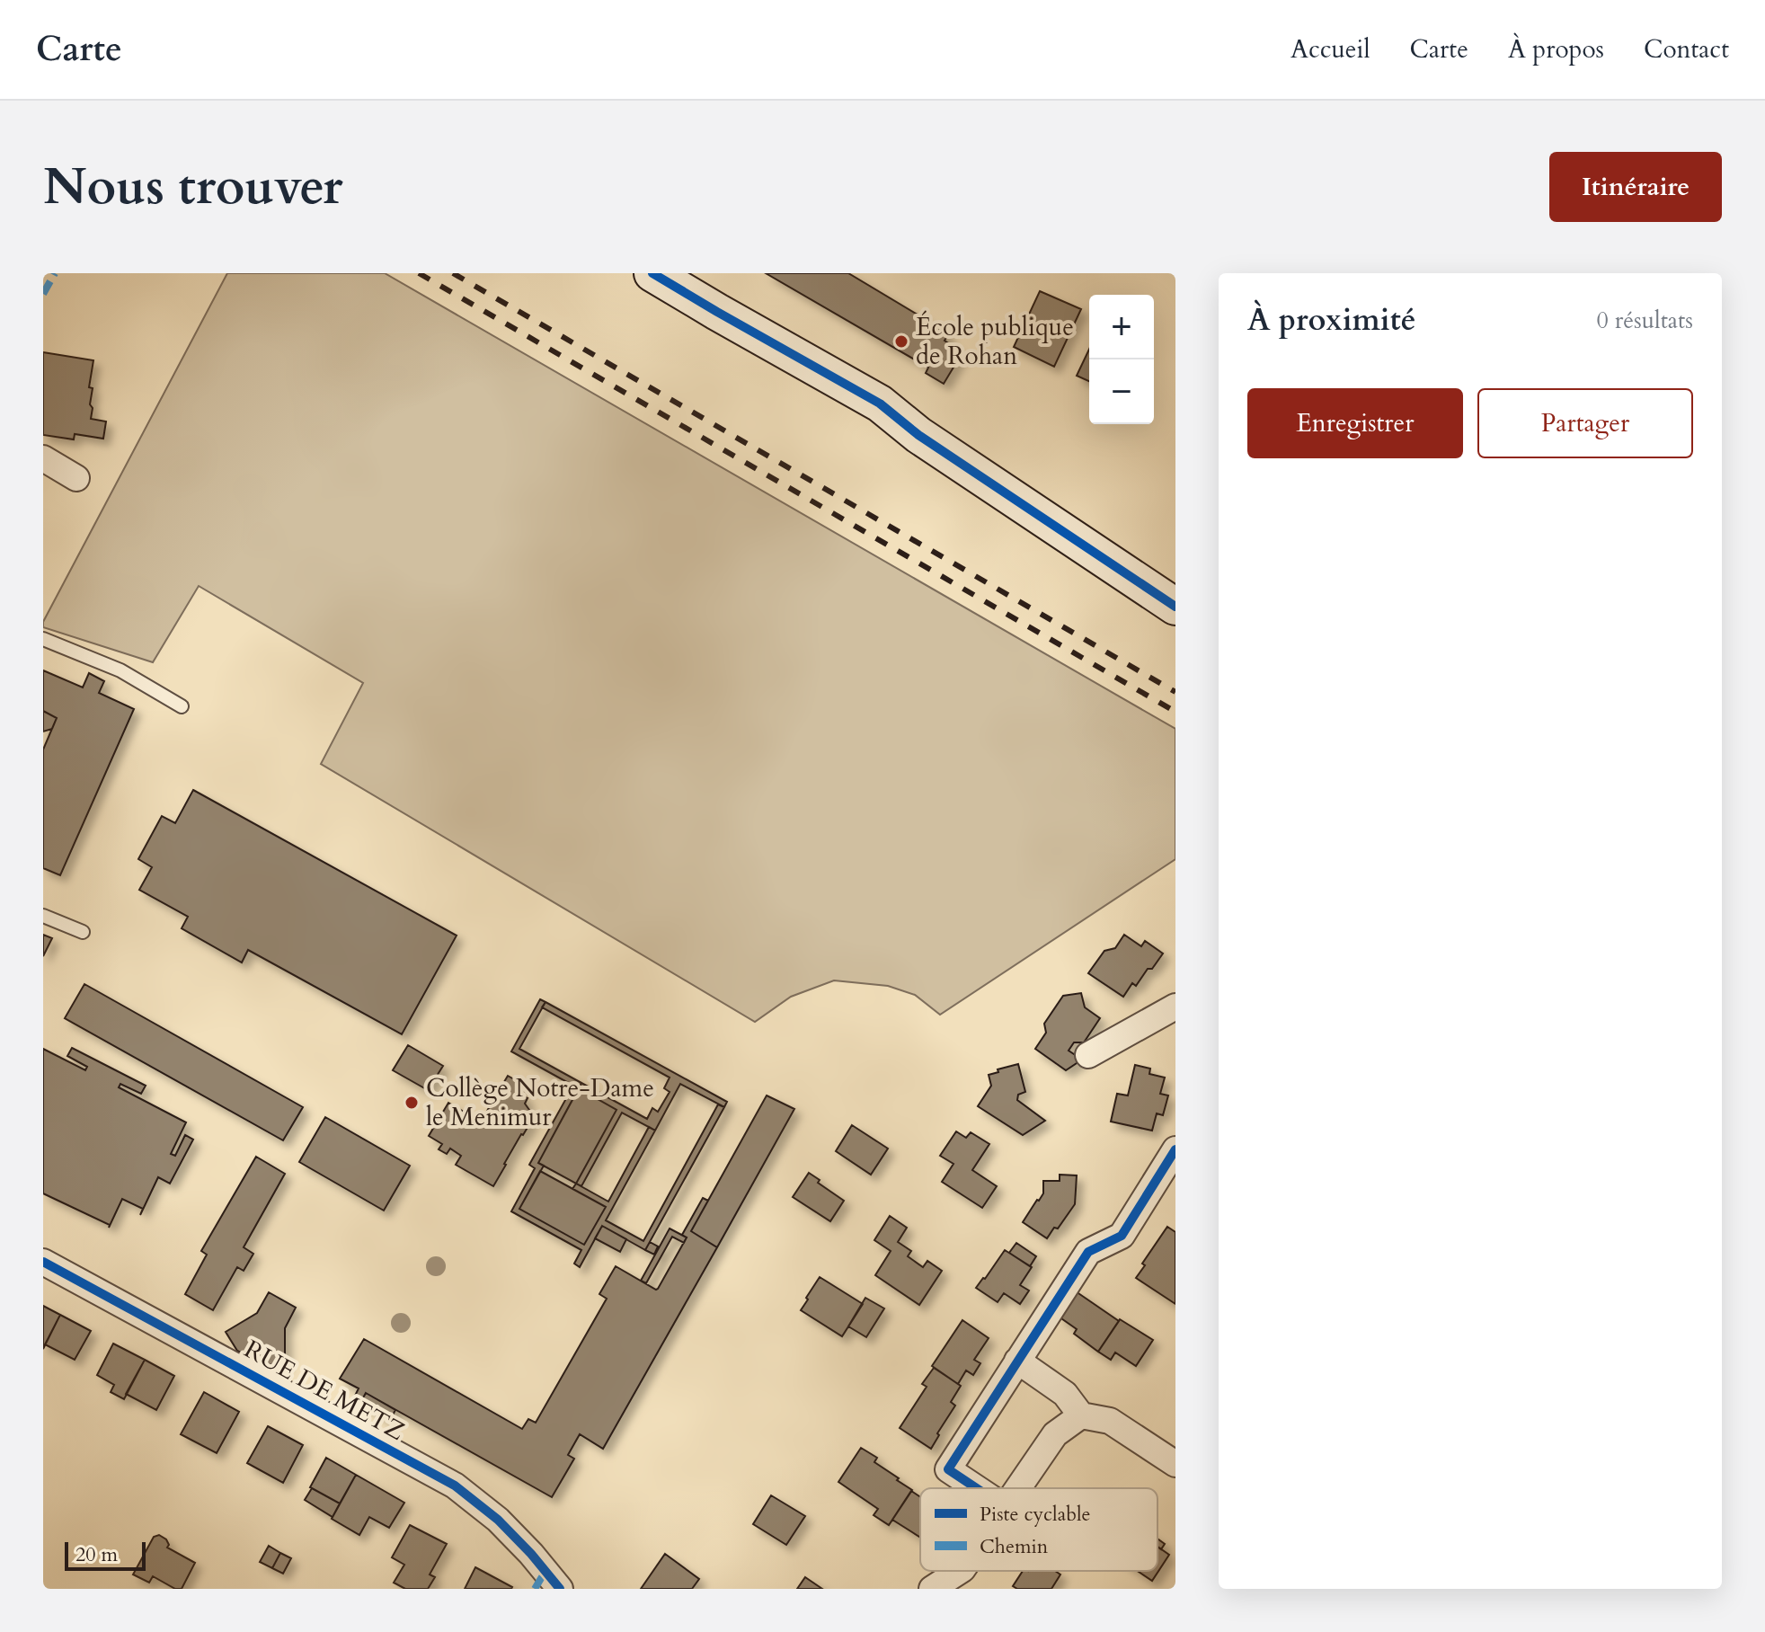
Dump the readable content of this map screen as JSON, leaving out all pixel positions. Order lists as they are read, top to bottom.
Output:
{
  "streets": {
    "street": ["RUE DE METZ"]
  },
  "places": ["École publique de Rohan", "Collège Notre-Dame le Menimur"],
  "legend": ["Piste cyclable", "Chemin"],
  "scale_bar": "20 m",
  "page": {
    "header": "Carte",
    "nav": [
      "Accueil",
      "Carte",
      "À propos",
      "Contact"
    ],
    "buttons": [
      "Itinéraire",
      ["Enregistrer", "Partager"]
    ],
    "title": "Nous trouver",
    "heading": ["À proximité", "0 résultats"],
    "map_buttons": ["+", "−"],
    "scale": "20 m"
  }
}
